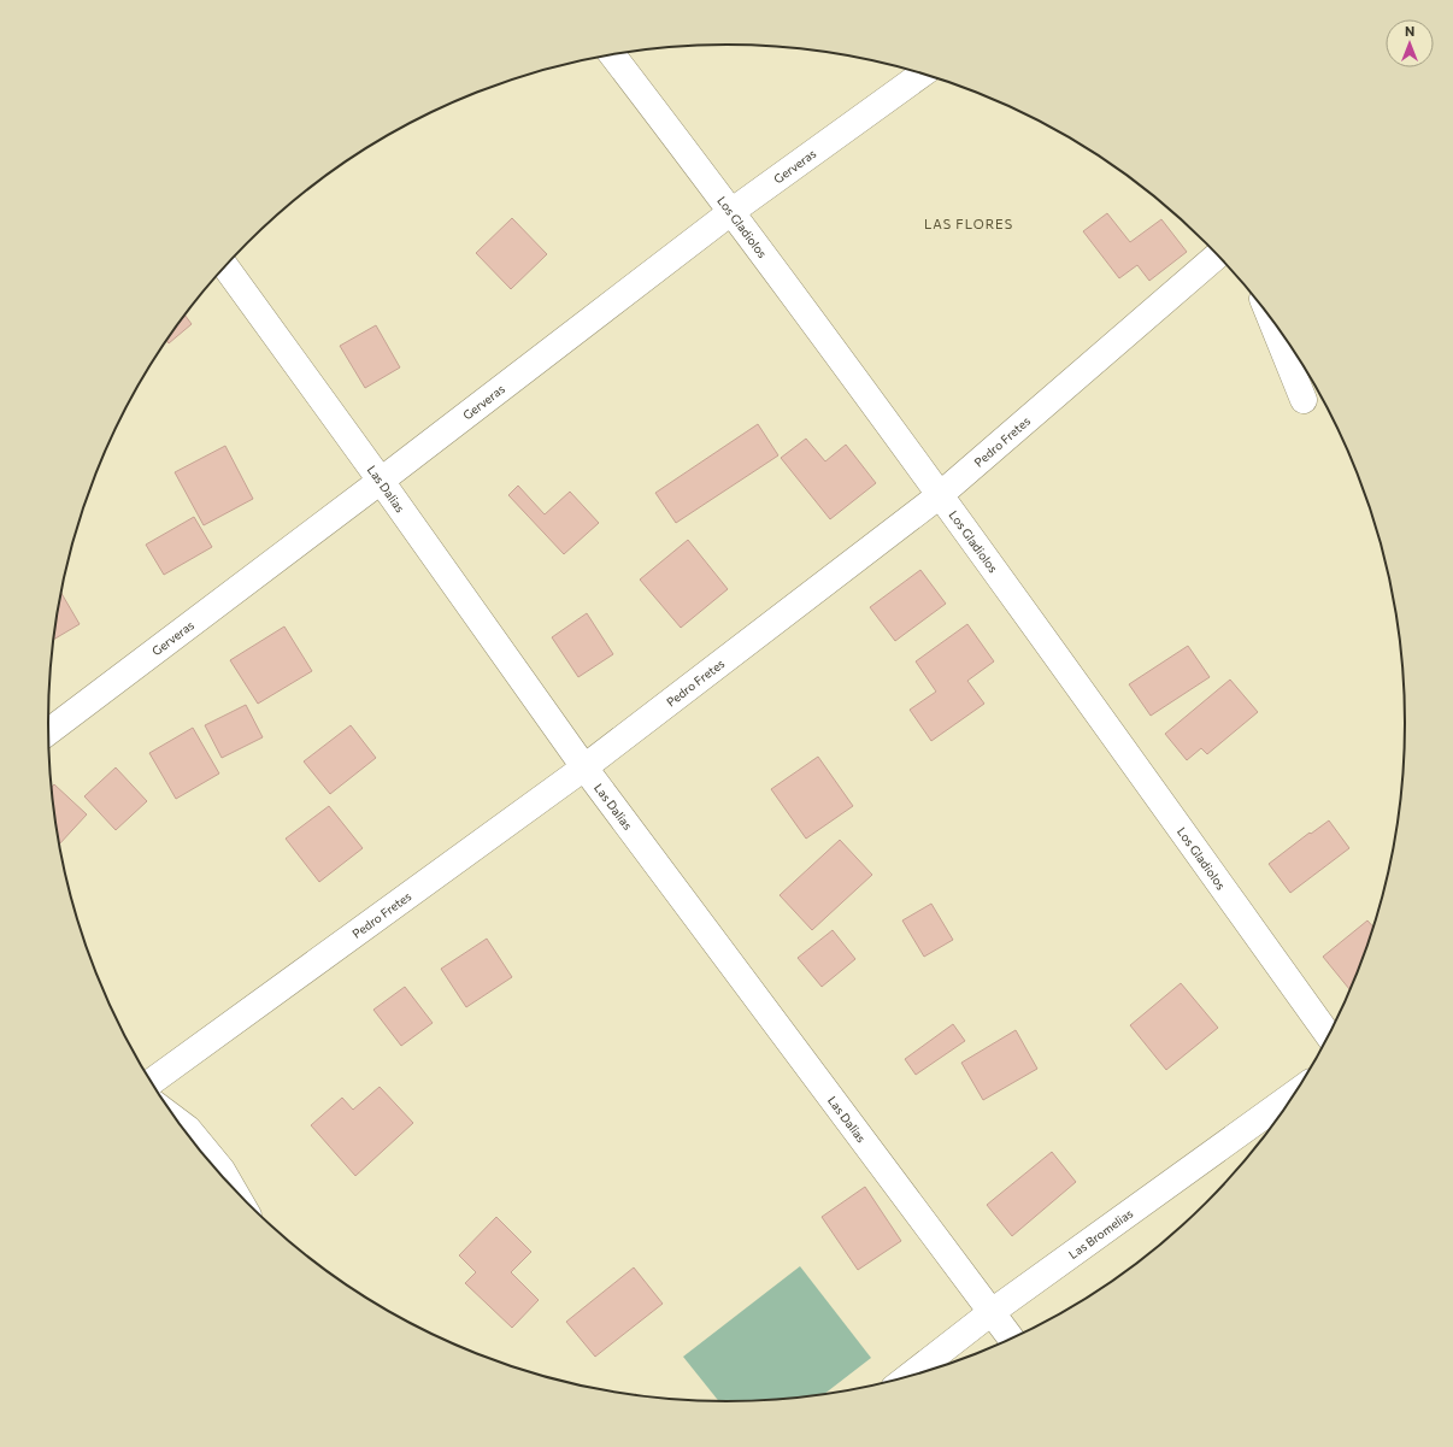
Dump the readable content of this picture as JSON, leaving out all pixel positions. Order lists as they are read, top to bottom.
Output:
{
  "streets": {
    "street": [
      "Gerveras",
      "Los Gladiolos",
      "Pedro Fretes",
      "Las Dalias",
      "Las Bromelias"
    ]
  },
  "crossings": [
    ["Gerveras", "Los Gladiolos"],
    ["Gerveras", "Las Dalias"],
    ["Los Gladiolos", "Pedro Fretes"],
    ["Pedro Fretes", "Las Dalias"],
    ["Las Dalias", "Las Bromelias"]
  ],
  "districts": ["LAS FLORES"],
  "north": "top"
}
